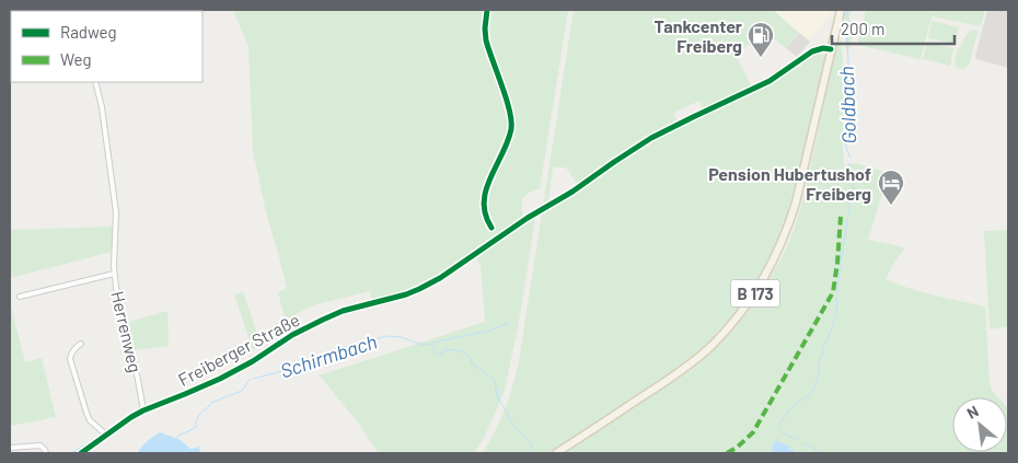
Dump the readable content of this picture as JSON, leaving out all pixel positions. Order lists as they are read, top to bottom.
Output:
{
  "streets": {
    "main road": ["B 173"],
    "street": ["Herrenweg", "Freiberger Straße"]
  },
  "crossings": [
    ["B 173", "Freiberger Straße"],
    ["Herrenweg", "Freiberger Straße"]
  ],
  "water": ["Goldbach", "Schirmbach"],
  "places": {
    "fuel station": ["Tankcenter Freiberg"],
    "hotel": ["Pension Hubertushof Freiberg"]
  },
  "legend": ["Radweg", "Weg"],
  "scale_bar": "200 m",
  "north": "top left"
}
